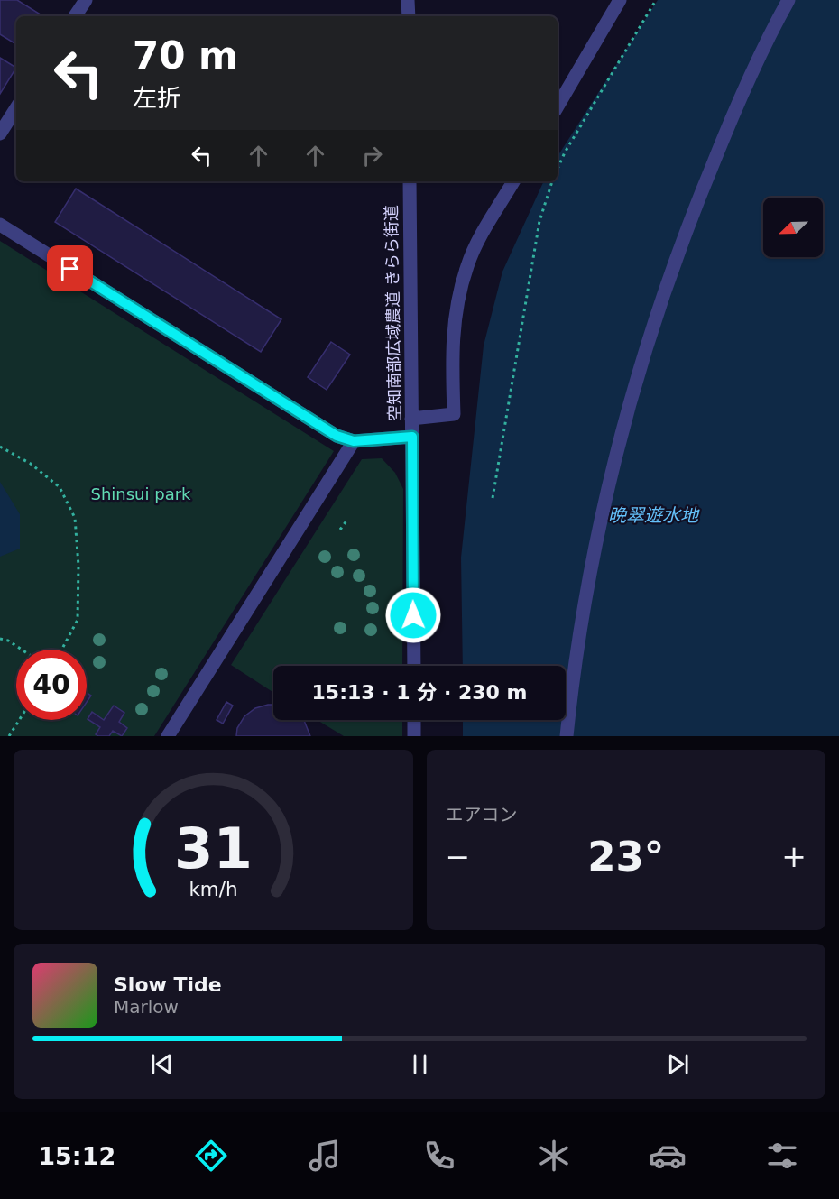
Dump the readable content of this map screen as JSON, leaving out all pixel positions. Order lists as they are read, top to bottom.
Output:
{
  "streets": {
    "street": ["空知南部広域農道 きらら街道"]
  },
  "water": ["晩翠遊水地"],
  "parks": ["Shinsui park"],
  "north": "bottom left",
  "page": {
    "turn": ["70 m", "左折"],
    "limit": "40",
    "trip": "15:13 · 1 分 · 230 m",
    "tile": "エアコン",
    "heat": ["−", "23°", "+"],
    "song": ["Slow Tide", "Marlow"],
    "tabs": "15:12",
    "gauge": ["31", "km/h"]
  }
}
